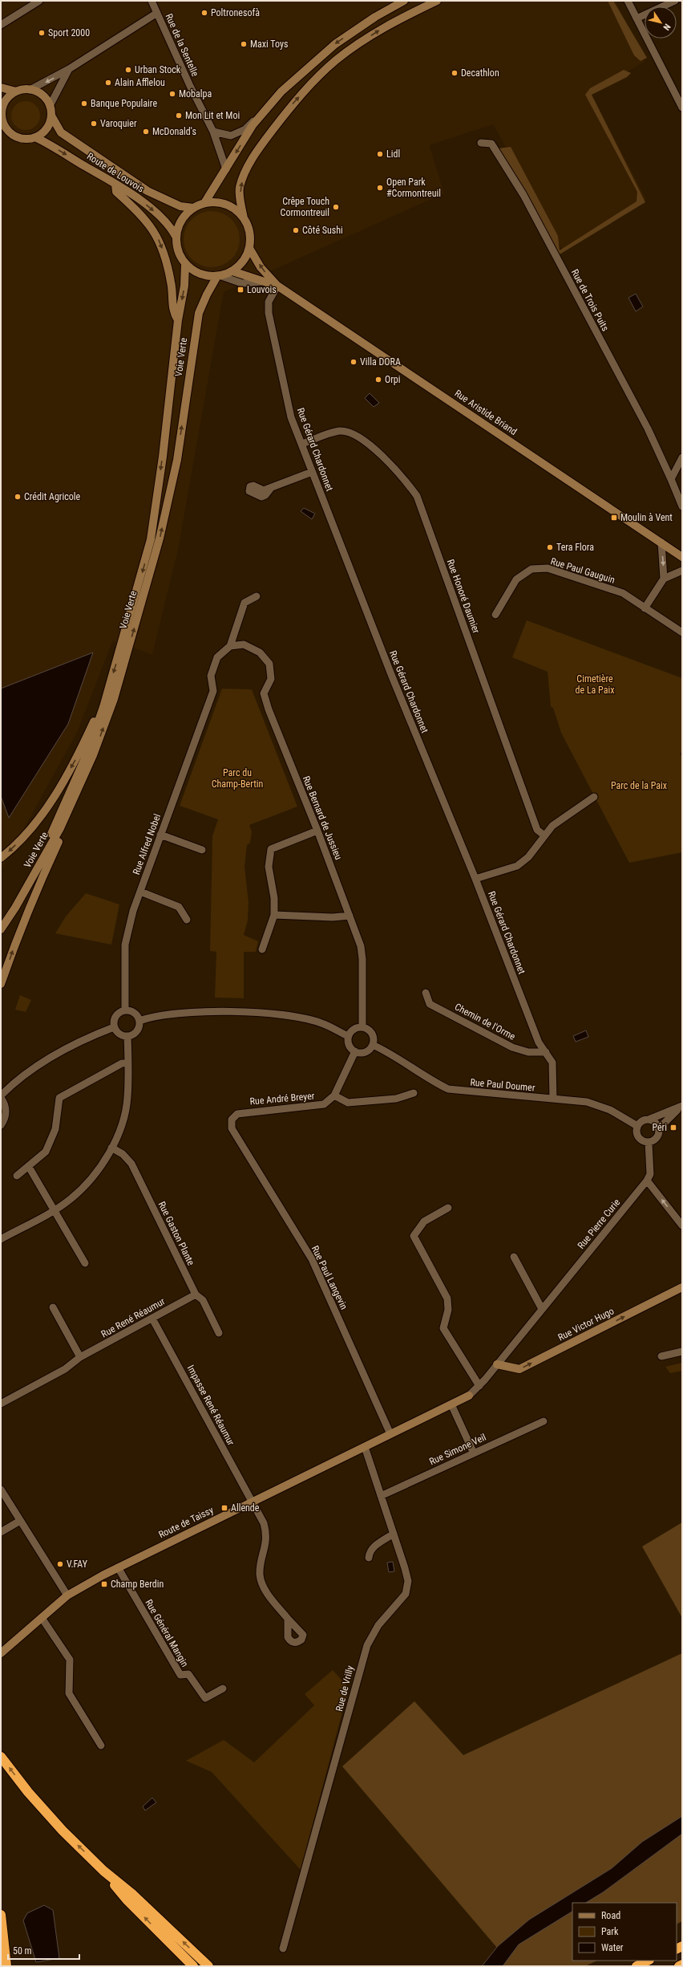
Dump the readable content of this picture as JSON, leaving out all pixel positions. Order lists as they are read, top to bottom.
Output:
{
  "streets": {
    "main road": [
      "Route de Louvois",
      "Voie Verte",
      "Rue Aristide Briand",
      "Rue Victor Hugo",
      "Route de Taissy"
    ],
    "street": [
      "Rue de la Sentelle",
      "Rue de Trois Puits",
      "Rue Gérard Chardonnet",
      "Rue Paul Gauguin",
      "Rue Honoré Daumier",
      "Rue Bernard de Jussieu",
      "Rue Alfred Nobel",
      "Chemin de l'Orme",
      "Rue Paul Doumer",
      "Rue André Breyer",
      "Rue Pierre Curie",
      "Rue Gaston Plante",
      "Rue Paul Langevin",
      "Rue René Réaumur",
      "Impasse René Réaumur",
      "Rue Simone Veil",
      "Rue Général Mangin",
      "Rue de Vrilly"
    ]
  },
  "crossings": [
    ["Route de Louvois", "Voie Verte"],
    ["Route de Louvois", "Rue Aristide Briand"],
    ["Voie Verte", "Rue Aristide Briand"],
    ["Rue Aristide Briand", "Rue Gérard Chardonnet"],
    ["Rue Gérard Chardonnet", "Rue Honoré Daumier"],
    ["Rue Gérard Chardonnet", "Chemin de l'Orme"],
    ["Rue Gérard Chardonnet", "Rue Paul Doumer"],
    ["Rue Bernard de Jussieu", "Rue Alfred Nobel"],
    ["Rue Bernard de Jussieu", "Rue Paul Doumer"],
    ["Rue Paul Doumer", "Rue Pierre Curie"],
    ["Rue André Breyer", "Rue Paul Langevin"],
    ["Rue Pierre Curie", "Rue Victor Hugo"],
    ["Rue Gaston Plante", "Rue René Réaumur"],
    ["Rue Paul Langevin", "Route de Taissy"],
    ["Rue René Réaumur", "Impasse René Réaumur"],
    ["Impasse René Réaumur", "Route de Taissy"],
    ["Rue Simone Veil", "Rue de Vrilly"],
    ["Route de Taissy", "Rue Général Mangin"],
    ["Route de Taissy", "Rue de Vrilly"]
  ],
  "one_way": ["Rue Victor Hugo"],
  "parks": ["Cimetière de La Paix", "Parc du Champ-Bertin", "Parc de la Paix"],
  "places": {
    "other": [
      "Poltronesofà",
      "Sport 2000",
      "Maxi Toys",
      "Urban Stock",
      "Decathlon",
      "Alain Afflelou",
      "Mobalpa",
      "Banque Populaire",
      "Mon Lit et Moi",
      "Varoquier",
      "McDonald's",
      "Lidl",
      "Open Park #Cormontreuil",
      "Crêpe Touch Cormontreuil",
      "Côté Sushi",
      "Villa DORA",
      "Orpi",
      "Crédit Agricole",
      "Tera Flora",
      "V.FAY"
    ],
    "transit": [
      "Louvois",
      "Moulin à Vent",
      "Péri",
      "Allende",
      "Champ Berdin"
    ]
  },
  "legend": ["Road", "Park", "Water"],
  "scale_bar": "50 m",
  "north": "bottom right"
}
